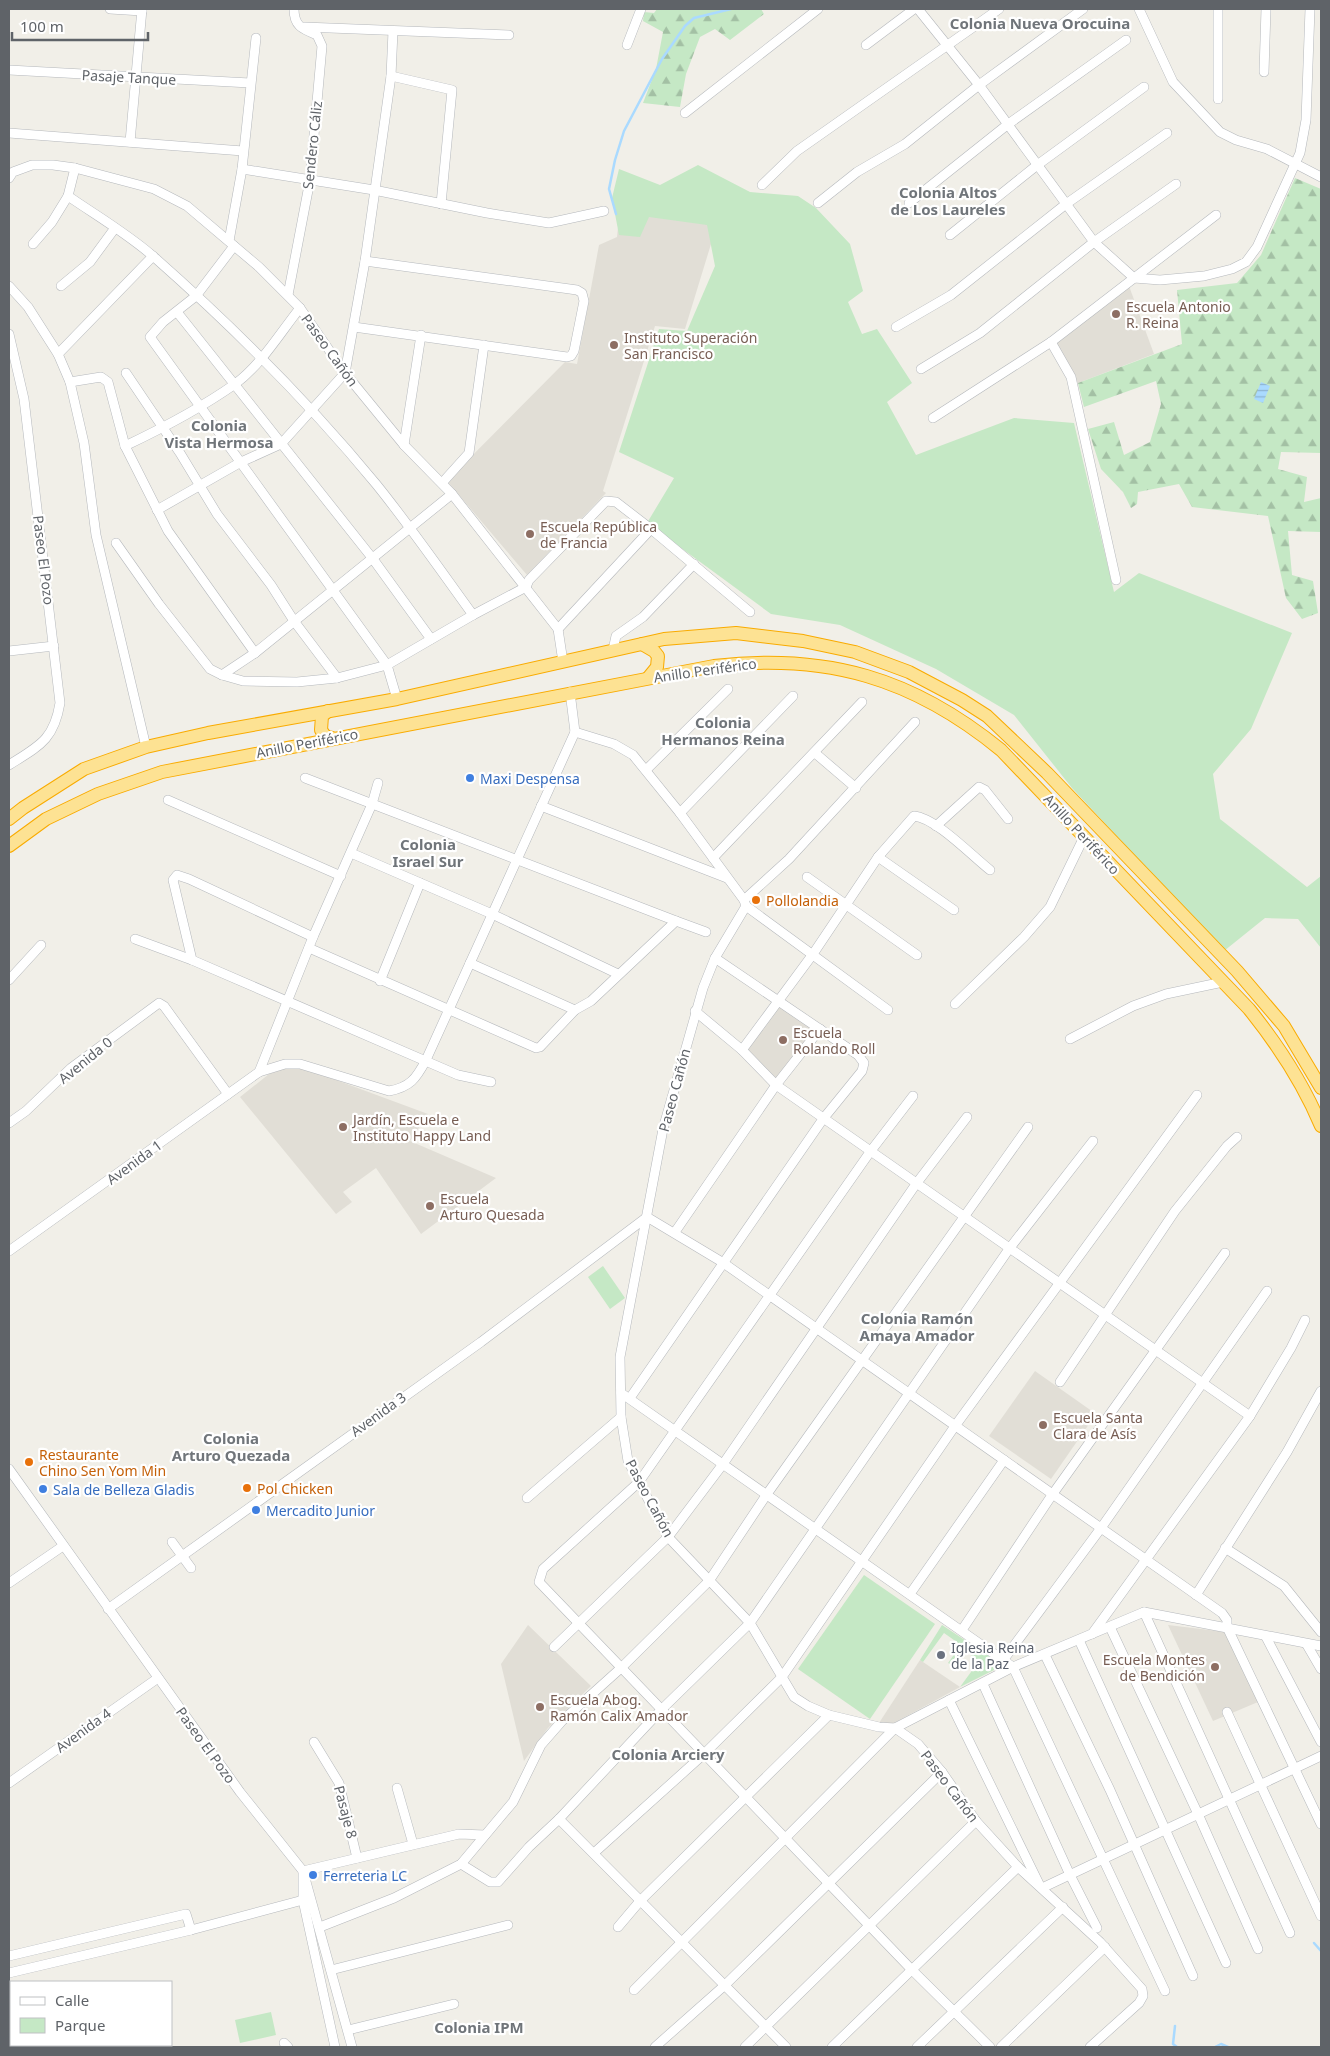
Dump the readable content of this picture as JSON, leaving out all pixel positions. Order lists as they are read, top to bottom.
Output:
{
  "streets": {
    "highway": ["Anillo Periférico"],
    "street": [
      "Pasaje Tanque",
      "Sendero Cáliz",
      "Paseo Cañón",
      "Paseo El Pozo",
      "Avenida 0",
      "Avenida 1",
      "Avenida 3",
      "Avenida 4",
      "Pasaje 8"
    ]
  },
  "crossings": [
    ["Sendero Cáliz", "Paseo Cañón"],
    ["Paseo Cañón", "Anillo Periférico"],
    ["Paseo Cañón", "Avenida 3"],
    ["Paseo El Pozo", "Avenida 3"],
    ["Paseo El Pozo", "Avenida 4"],
    ["Avenida 0", "Avenida 1"]
  ],
  "districts": [
    "Colonia Nueva Orocuina",
    "Colonia Altos de Los Laureles",
    "Colonia Vista Hermosa",
    "Colonia Hermanos Reina",
    "Colonia Israel Sur",
    "Colonia Ramón Amaya Amador",
    "Colonia Arturo Quezada",
    "Colonia Arciery",
    "Colonia IPM"
  ],
  "places": [
    "Escuela Antonio R. Reina",
    "Instituto Superación San Francisco",
    "Escuela República de Francia",
    "Maxi Despensa",
    "Pollolandia",
    "Escuela Rolando Roll",
    "Jardín, Escuela e Instituto Happy Land",
    "Escuela Arturo Quesada",
    "Escuela Santa Clara de Asís",
    "Restaurante Chino Sen Yom Min",
    "Pol Chicken",
    "Sala de Belleza Gladis",
    "Mercadito Junior",
    "Iglesia Reina de la Paz",
    "Escuela Montes de Bendición",
    "Escuela Abog. Ramón Calix Amador",
    "Ferreteria LC"
  ],
  "legend": ["Calle", "Parque"],
  "scale_bar": "100 m"
}
